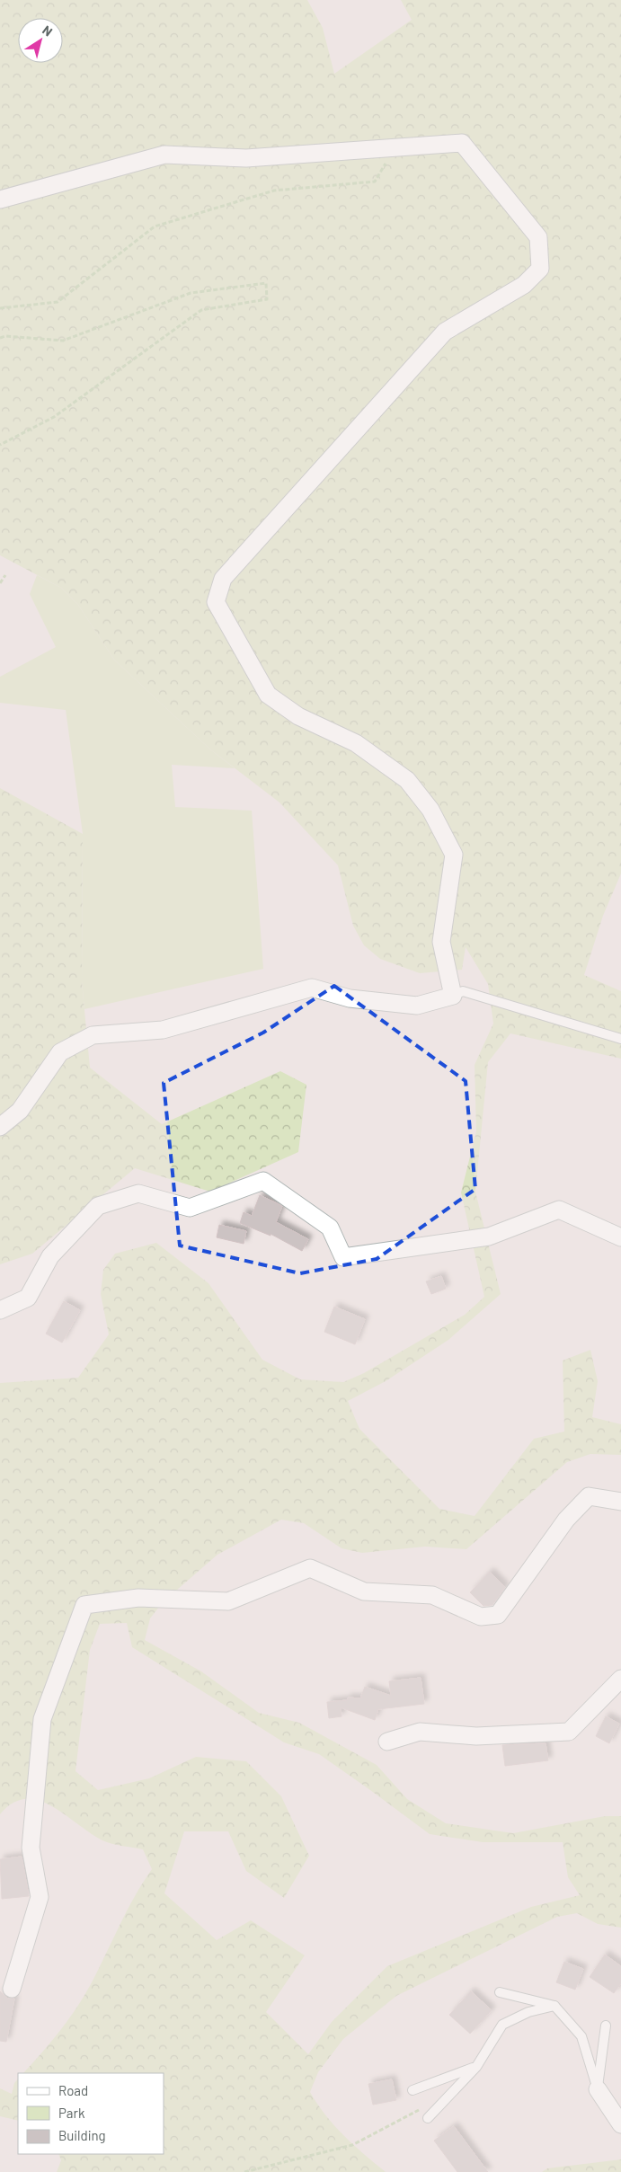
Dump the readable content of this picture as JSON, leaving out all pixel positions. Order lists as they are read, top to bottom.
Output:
{
  "legend": ["Road", "Park", "Building"],
  "north": "top right"
}
